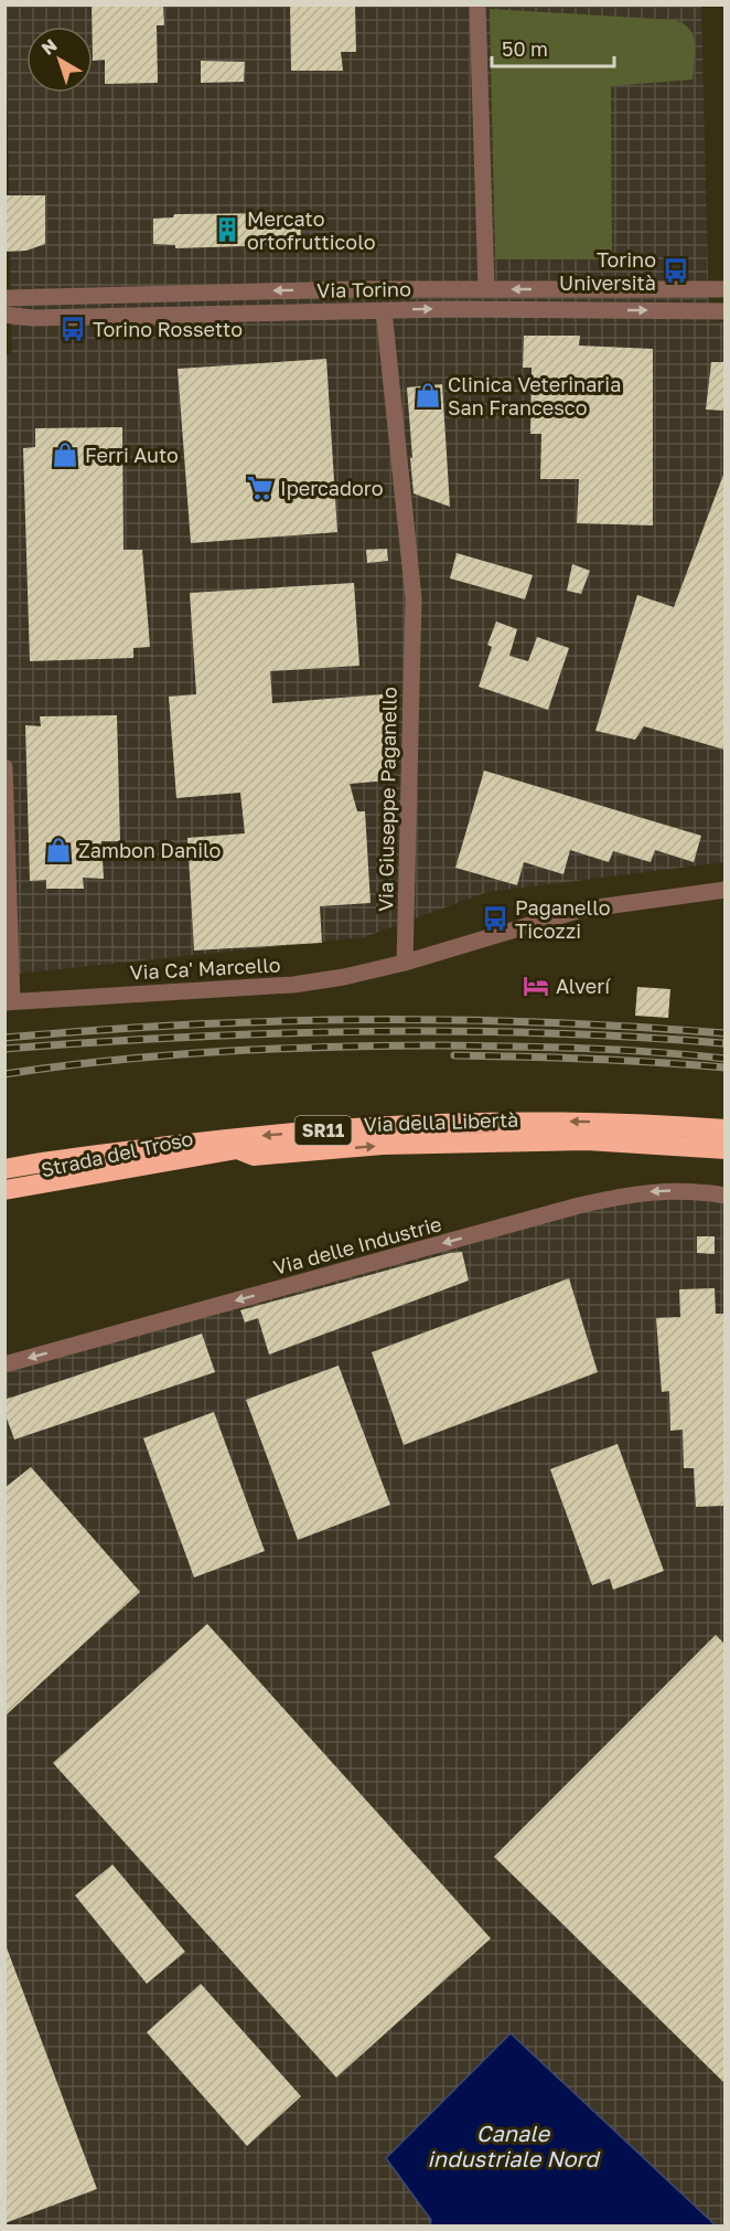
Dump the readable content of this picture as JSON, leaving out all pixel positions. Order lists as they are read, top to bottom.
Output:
{
  "streets": {
    "highway": ["Via della Libertà", "SR11"],
    "street": [
      "Via Torino",
      "Via Giuseppe Paganello",
      "Via Ca' Marcello",
      "Strada del Troso",
      "Via delle Industrie"
    ]
  },
  "crossings": [
    ["Via Torino", "Via Giuseppe Paganello"],
    ["Via Giuseppe Paganello", "Via Ca' Marcello"],
    ["Via della Libertà", "Strada del Troso"]
  ],
  "one_way": ["Via delle Industrie"],
  "water": ["Canale industriale Nord"],
  "places": {
    "building": ["Mercato ortofrutticolo"],
    "bus stop": ["Torino Università", "Torino Rossetto", "Paganello Ticozzi"],
    "shop": ["Clinica Veterinaria San Francesco", "Ferri Auto", "Zambon Danilo"],
    "supermarket": ["Ipercadoro"],
    "hotel": ["Alverí"]
  },
  "scale_bar": "50 m",
  "north": "top left"
}
